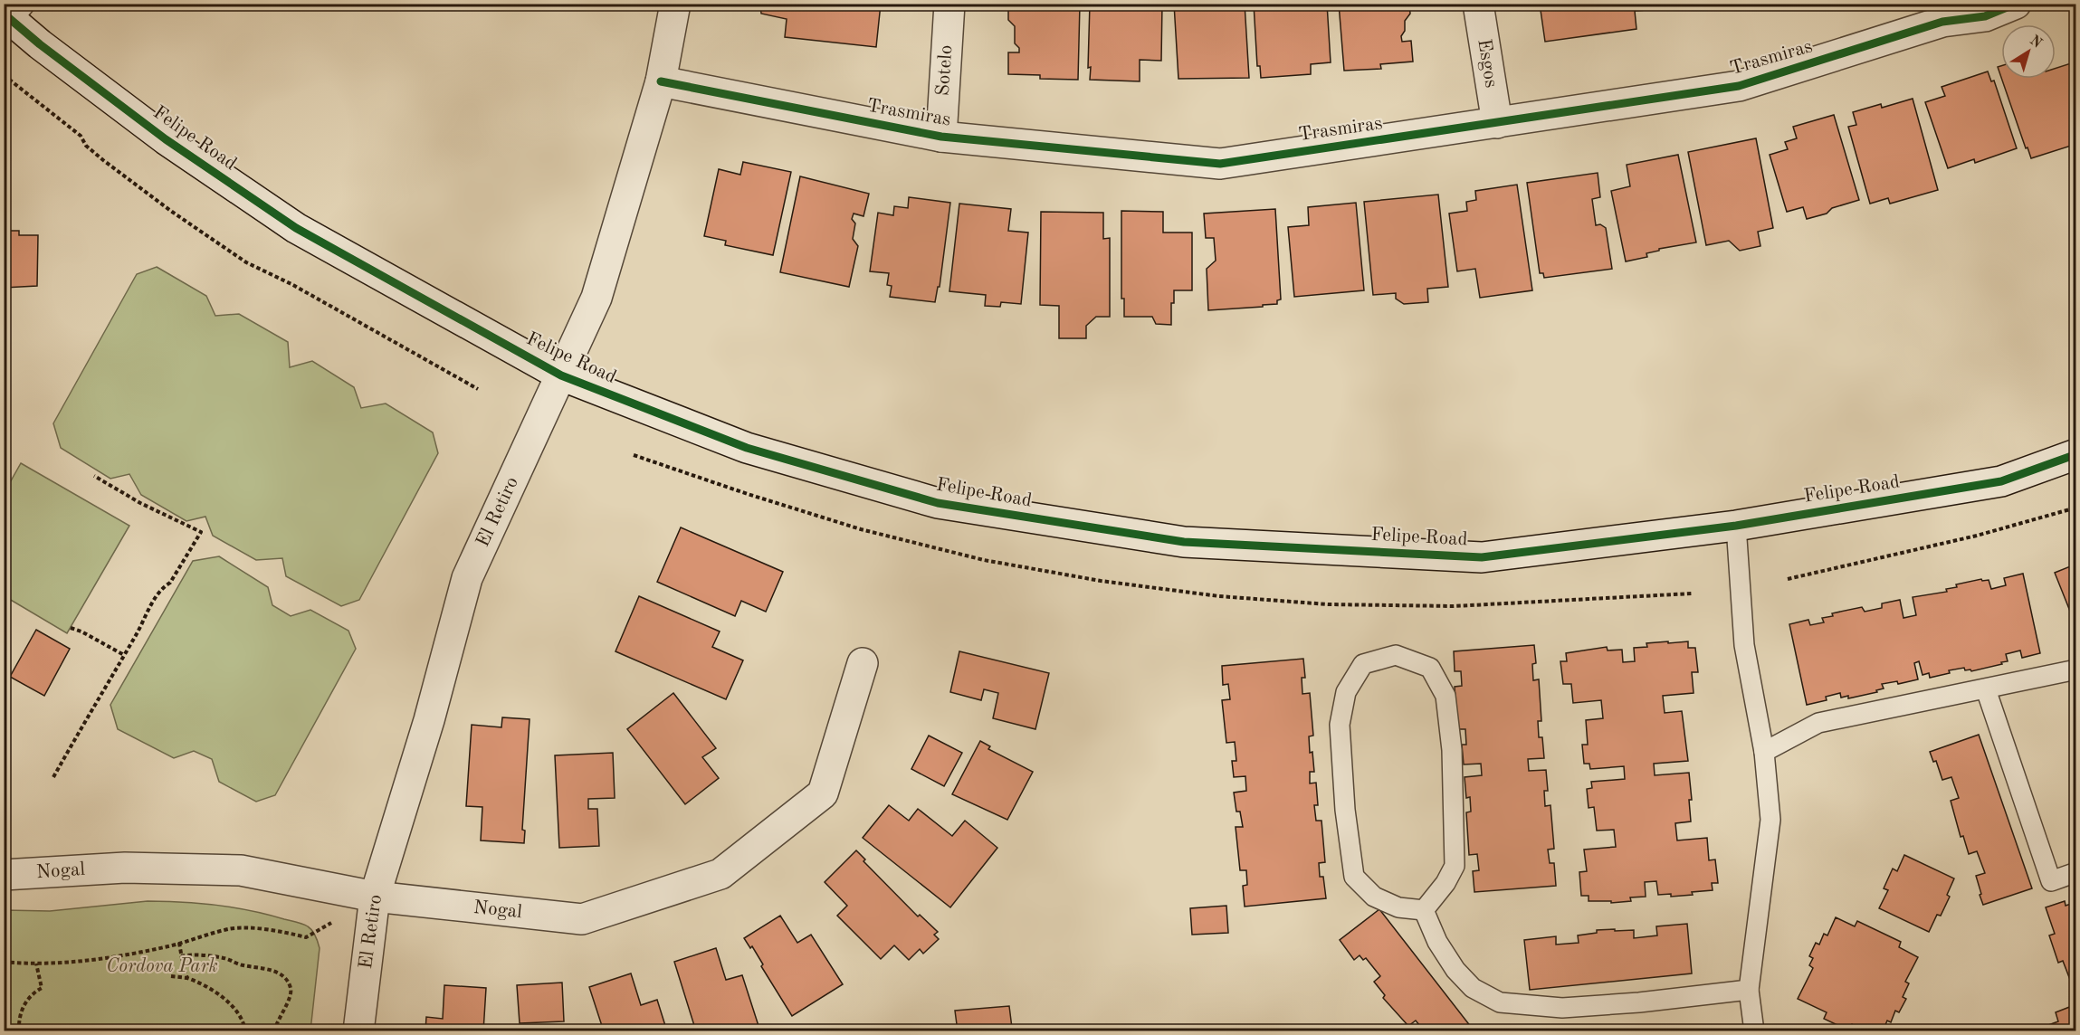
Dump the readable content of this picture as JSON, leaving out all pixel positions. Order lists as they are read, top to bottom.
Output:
{
  "streets": {
    "street": [
      "Trasmiras",
      "Esgos",
      "Sotelo",
      "Felipe Road",
      "El Retiro",
      "Nogal"
    ]
  },
  "crossings": [
    ["Trasmiras", "Esgos"],
    ["Trasmiras", "Sotelo"],
    ["Trasmiras", "El Retiro"],
    ["Felipe Road", "El Retiro"],
    ["El Retiro", "Nogal"]
  ],
  "parks": ["Cordova Park"],
  "north": "top right"
}
